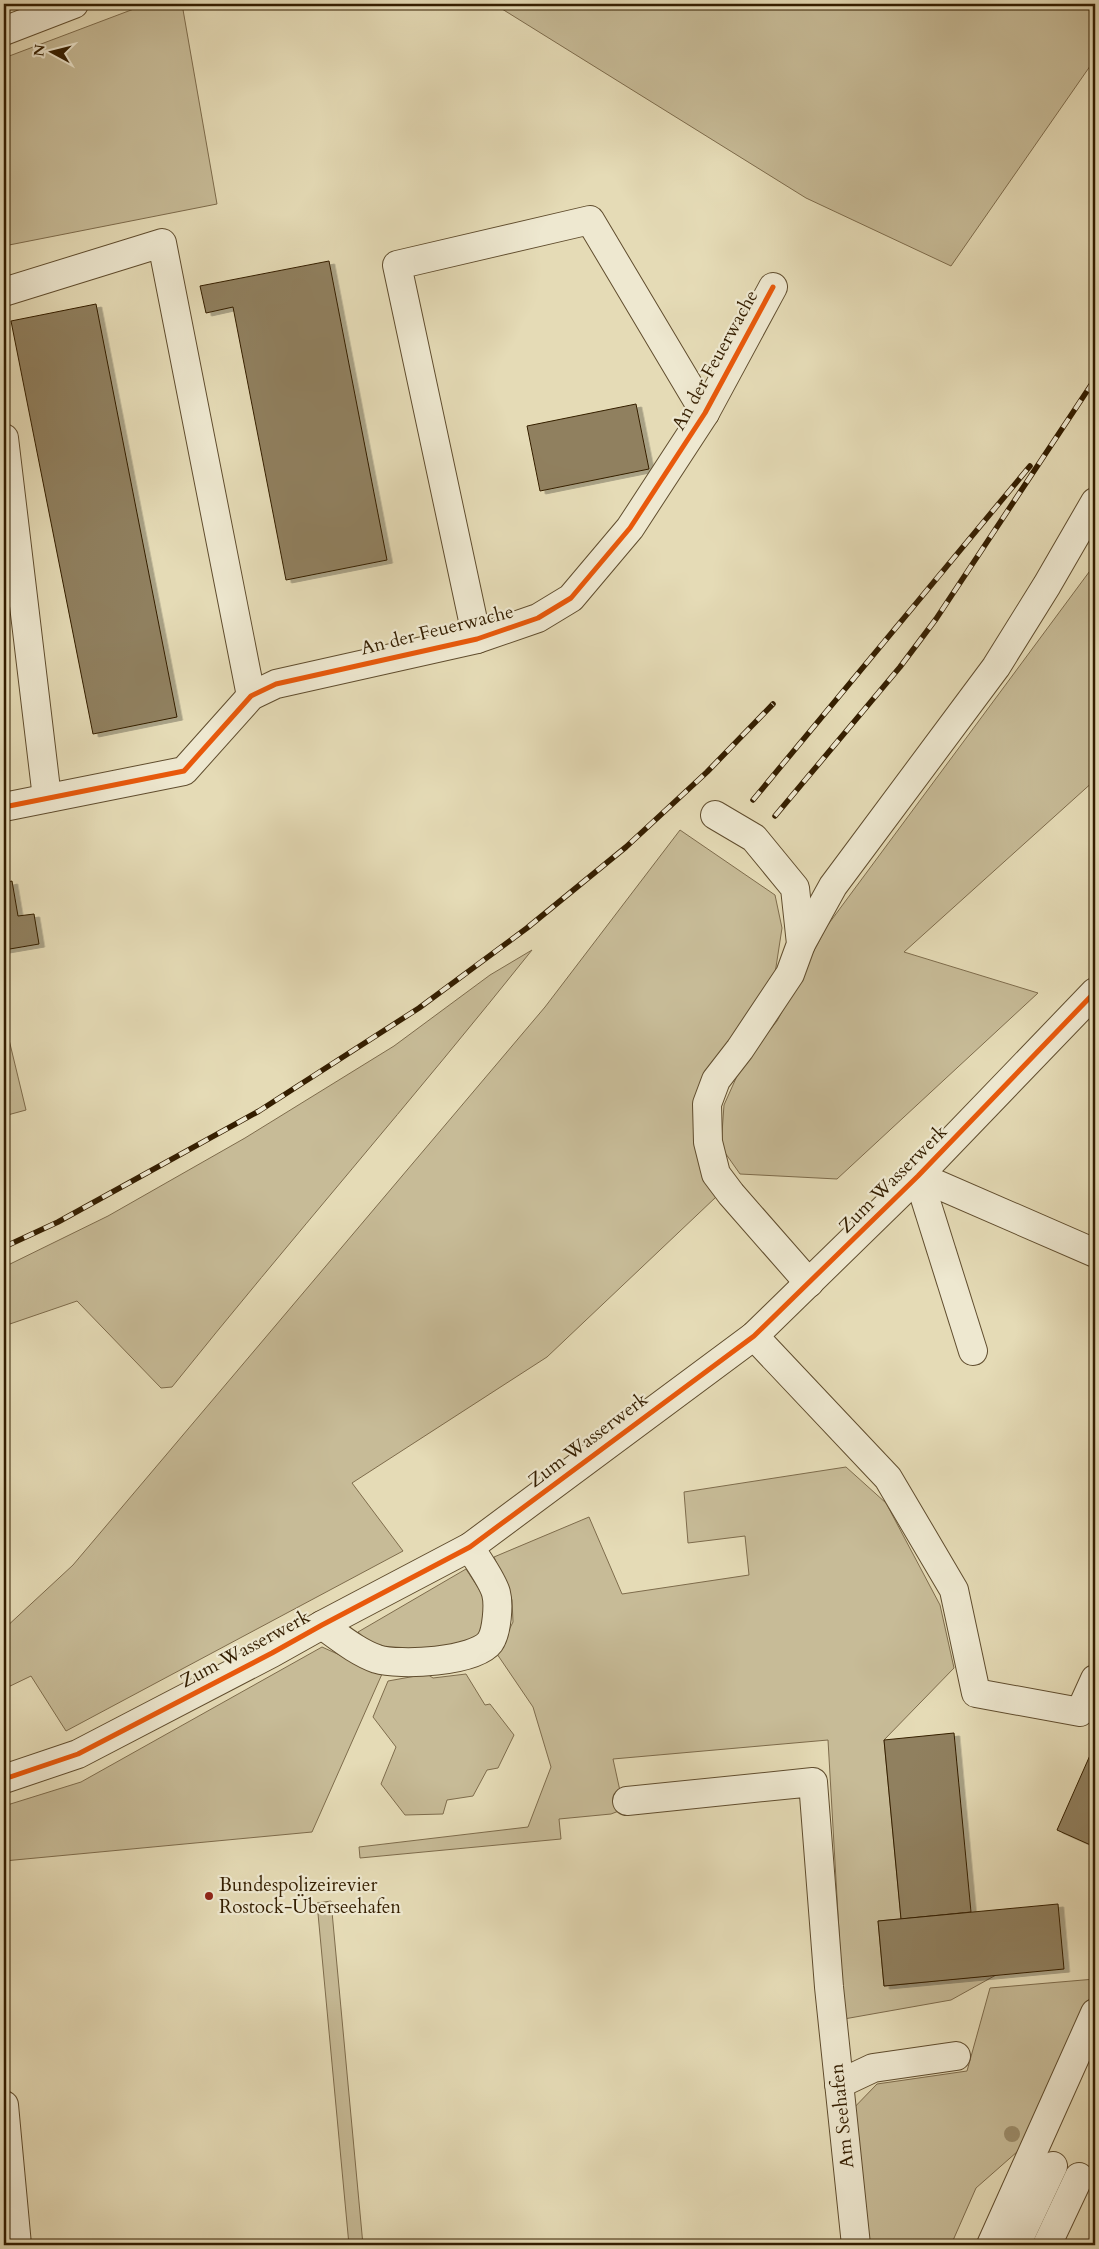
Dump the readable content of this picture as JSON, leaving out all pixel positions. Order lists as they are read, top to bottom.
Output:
{
  "streets": {
    "street": ["An der Feuerwache", "Zum Wasserwerk", "Am Seehafen"]
  },
  "places": ["Bundespolizeirevier Rostock-Überseehafen"],
  "north": "left"
}
